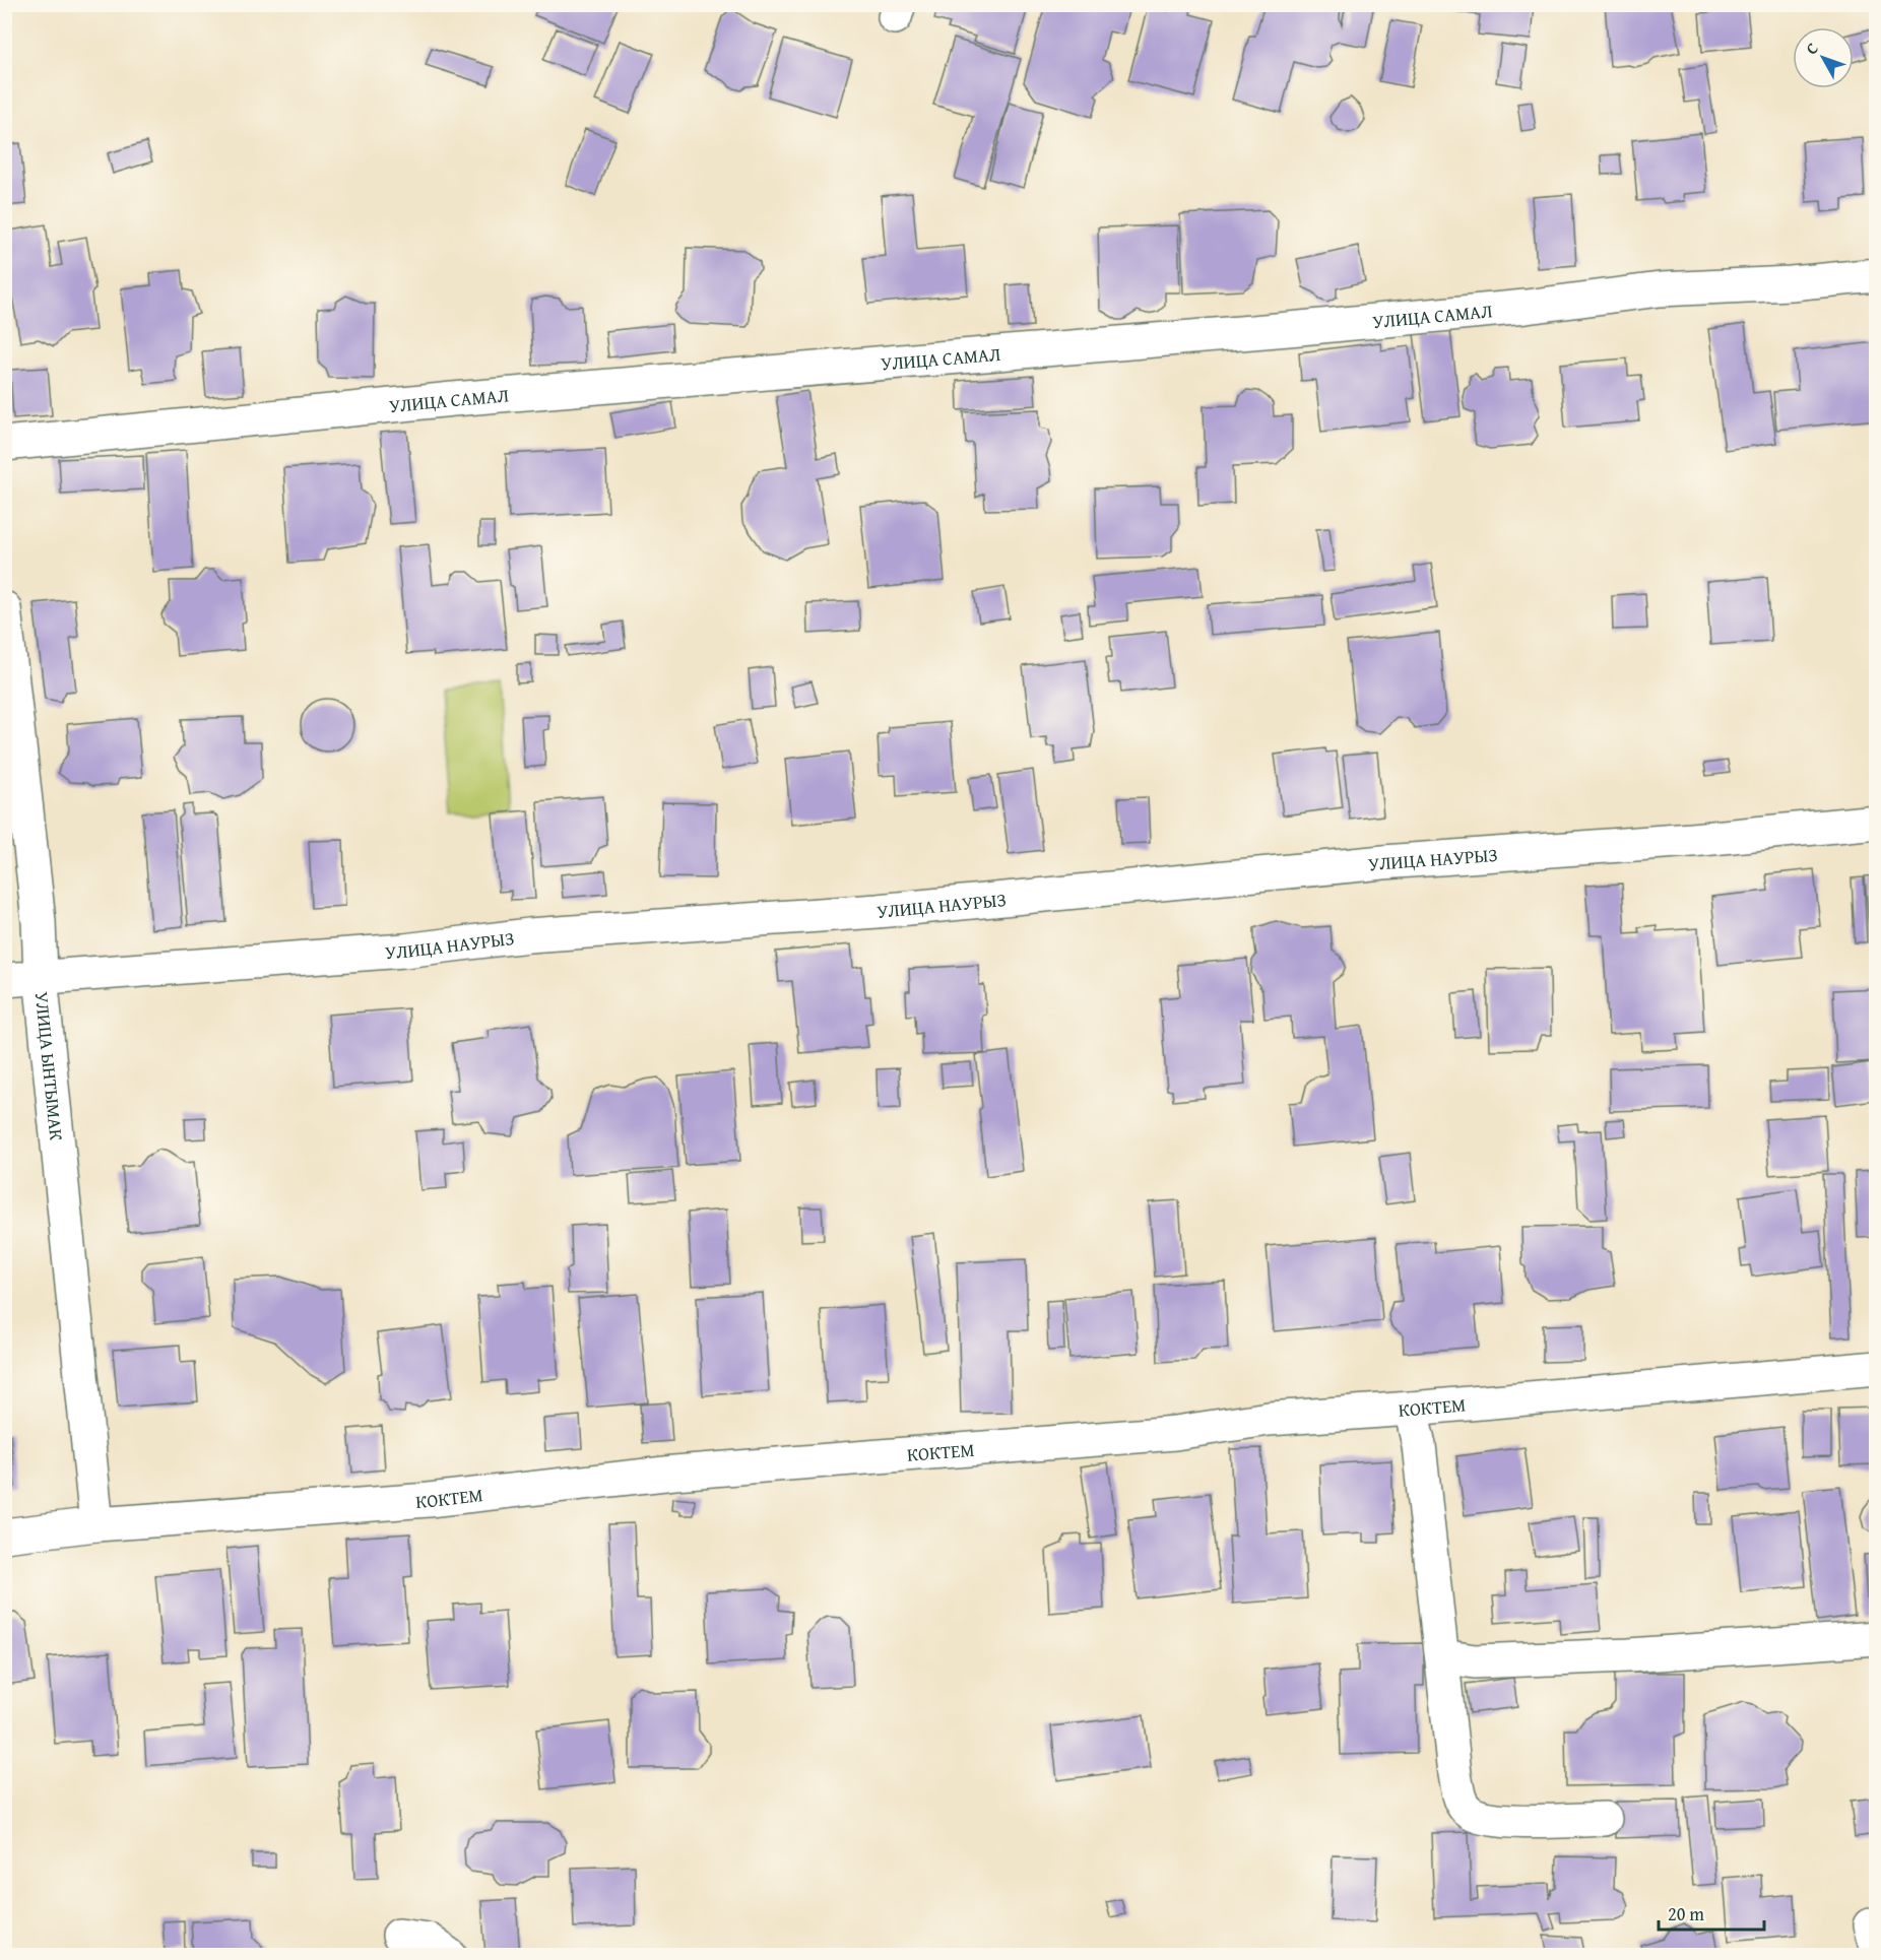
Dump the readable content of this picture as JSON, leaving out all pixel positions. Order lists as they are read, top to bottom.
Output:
{
  "streets": {
    "street": [
      "УЛИЦА САМАЛ",
      "УЛИЦА НАУРЫЗ",
      "УЛИЦА ЫНТЫМАК",
      "КОКТЕМ"
    ]
  },
  "crossings": [
    ["УЛИЦА НАУРЫЗ", "УЛИЦА ЫНТЫМАК"],
    ["УЛИЦА ЫНТЫМАК", "КОКТЕМ"]
  ],
  "scale_bar": "20 m",
  "north": "top left"
}
